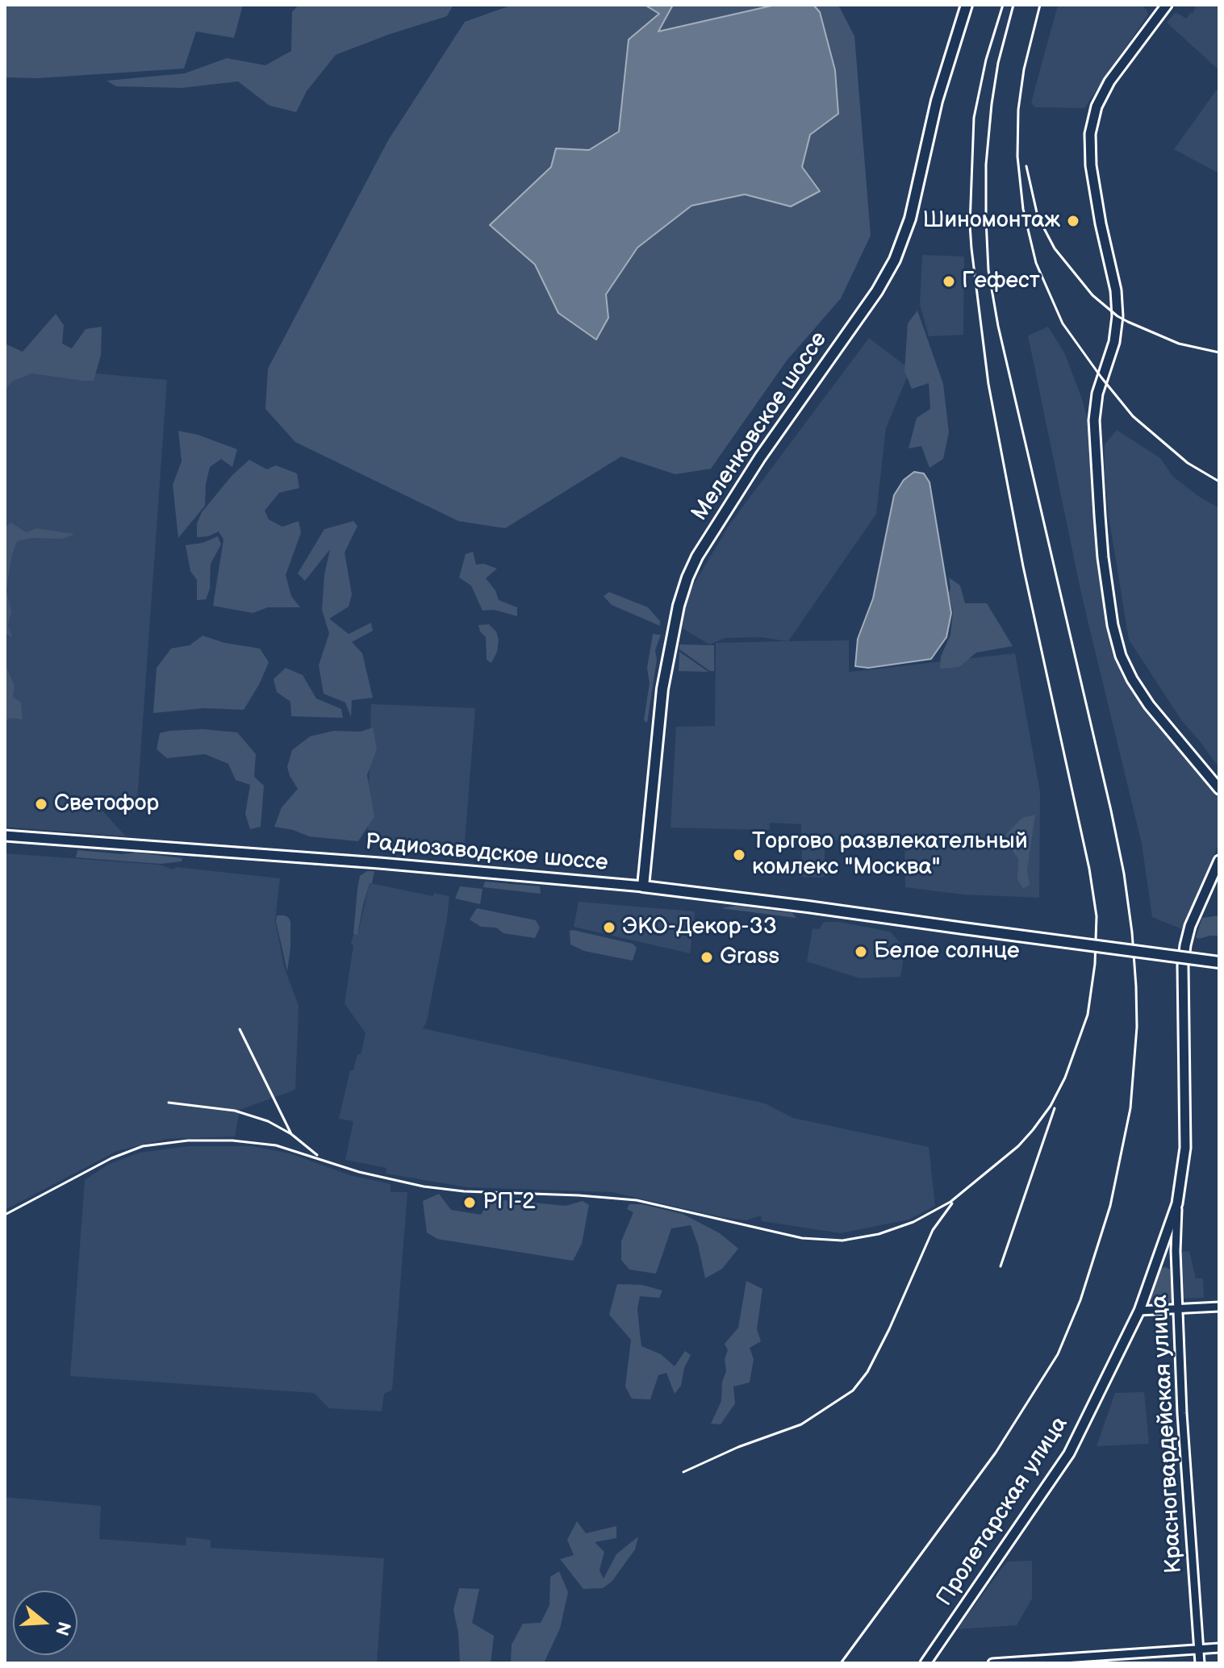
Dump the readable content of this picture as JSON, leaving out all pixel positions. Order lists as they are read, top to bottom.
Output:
{
  "streets": {
    "main road": ["Меленковское шоссе", "Радиозаводское шоссе"],
    "street": ["Красногвардейская улица", "Пролетарская улица"]
  },
  "crossings": [
    ["Меленковское шоссе", "Радиозаводское шоссе"],
    ["Красногвардейская улица", "Пролетарская улица"]
  ],
  "places": [
    "Шиномонтаж",
    "Гефест",
    "Светофор",
    "Торгово развлекательный комлекс \"Москва\"",
    "ЭКО-Декор-33",
    "Белое солнце",
    "Grass",
    "РП-2"
  ],
  "north": "right"
}
